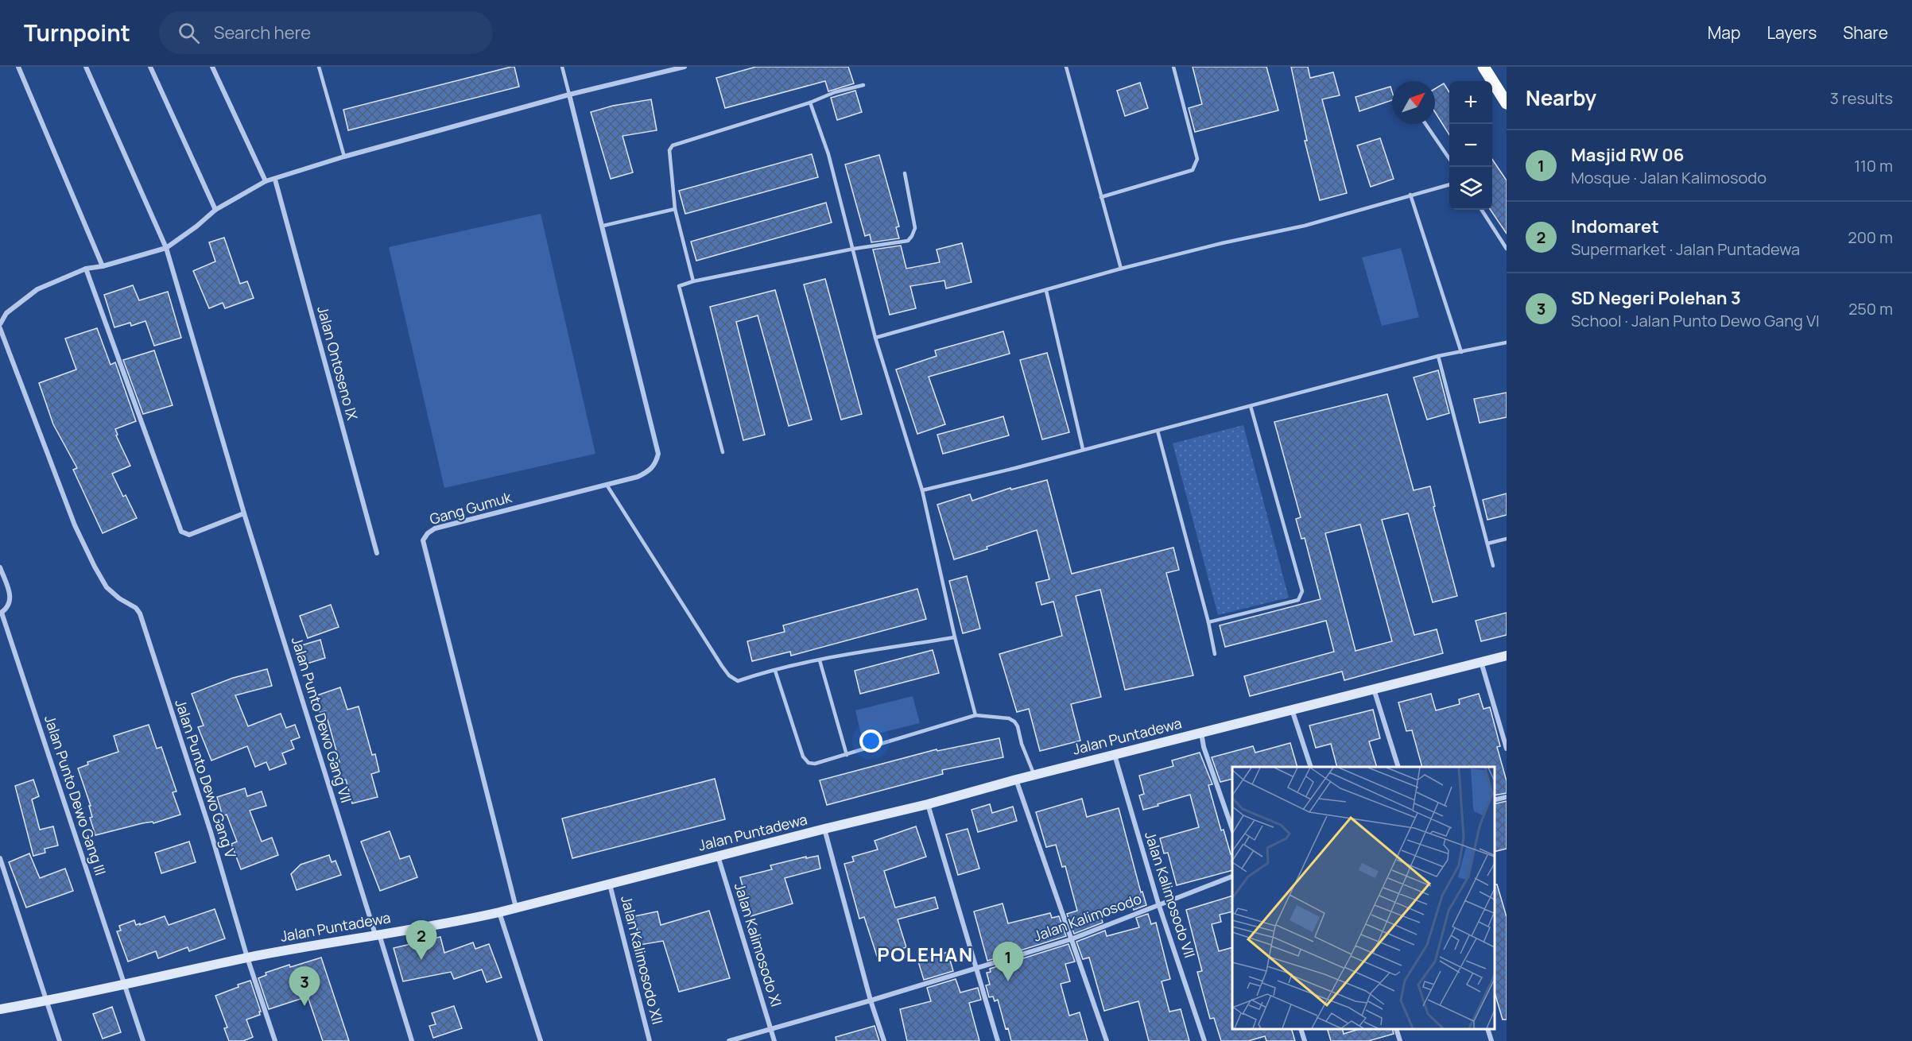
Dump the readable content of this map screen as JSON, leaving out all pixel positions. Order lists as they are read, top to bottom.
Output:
{
  "streets": {
    "street": [
      "Jalan Ontoseno IX",
      "Gang Gumuk",
      "Jalan Punto Dewo Gang VII",
      "Jalan Puntadewa",
      "Jalan Punto Dewo Gang V",
      "Jalan Punto Dewo Gang III",
      "Jalan Kalimosodo VII",
      "Jalan Kalimosodo",
      "Jalan Kalimosodo XI",
      "Jalan Kalimosodo XII"
    ]
  },
  "crossings": [
    ["Gang Gumuk", "Jalan Puntadewa"],
    ["Jalan Punto Dewo Gang VII", "Jalan Puntadewa"],
    ["Jalan Puntadewa", "Jalan Punto Dewo Gang V"],
    ["Jalan Puntadewa", "Jalan Punto Dewo Gang III"],
    ["Jalan Puntadewa", "Jalan Kalimosodo VII"],
    ["Jalan Puntadewa", "Jalan Kalimosodo XI"],
    ["Jalan Puntadewa", "Jalan Kalimosodo XII"],
    ["Jalan Kalimosodo VII", "Jalan Kalimosodo"],
    ["Jalan Kalimosodo", "Jalan Kalimosodo XI"]
  ],
  "districts": ["POLEHAN"],
  "north": "top right",
  "page": {
    "header": "Turnpoint",
    "search": "Search here",
    "nav": ["Map", "Layers", "Share"],
    "heading": ["Nearby", "3 results"],
    "map_buttons": ["+", "−"],
    "list": [
      {
        "mark": "1",
        "name": "Masjid RW 06",
        "note": "Mosque · Jalan Kalimosodo",
        "value": "110 m"
      },
      {
        "mark": "2",
        "name": "Indomaret",
        "note": "Supermarket · Jalan Puntadewa",
        "value": "200 m"
      },
      {
        "mark": "3",
        "name": "SD Negeri Polehan 3",
        "note": "School · Jalan Punto Dewo Gang VI",
        "value": "250 m"
      }
    ],
    "pins": ["2", "1", "3"]
  }
}
